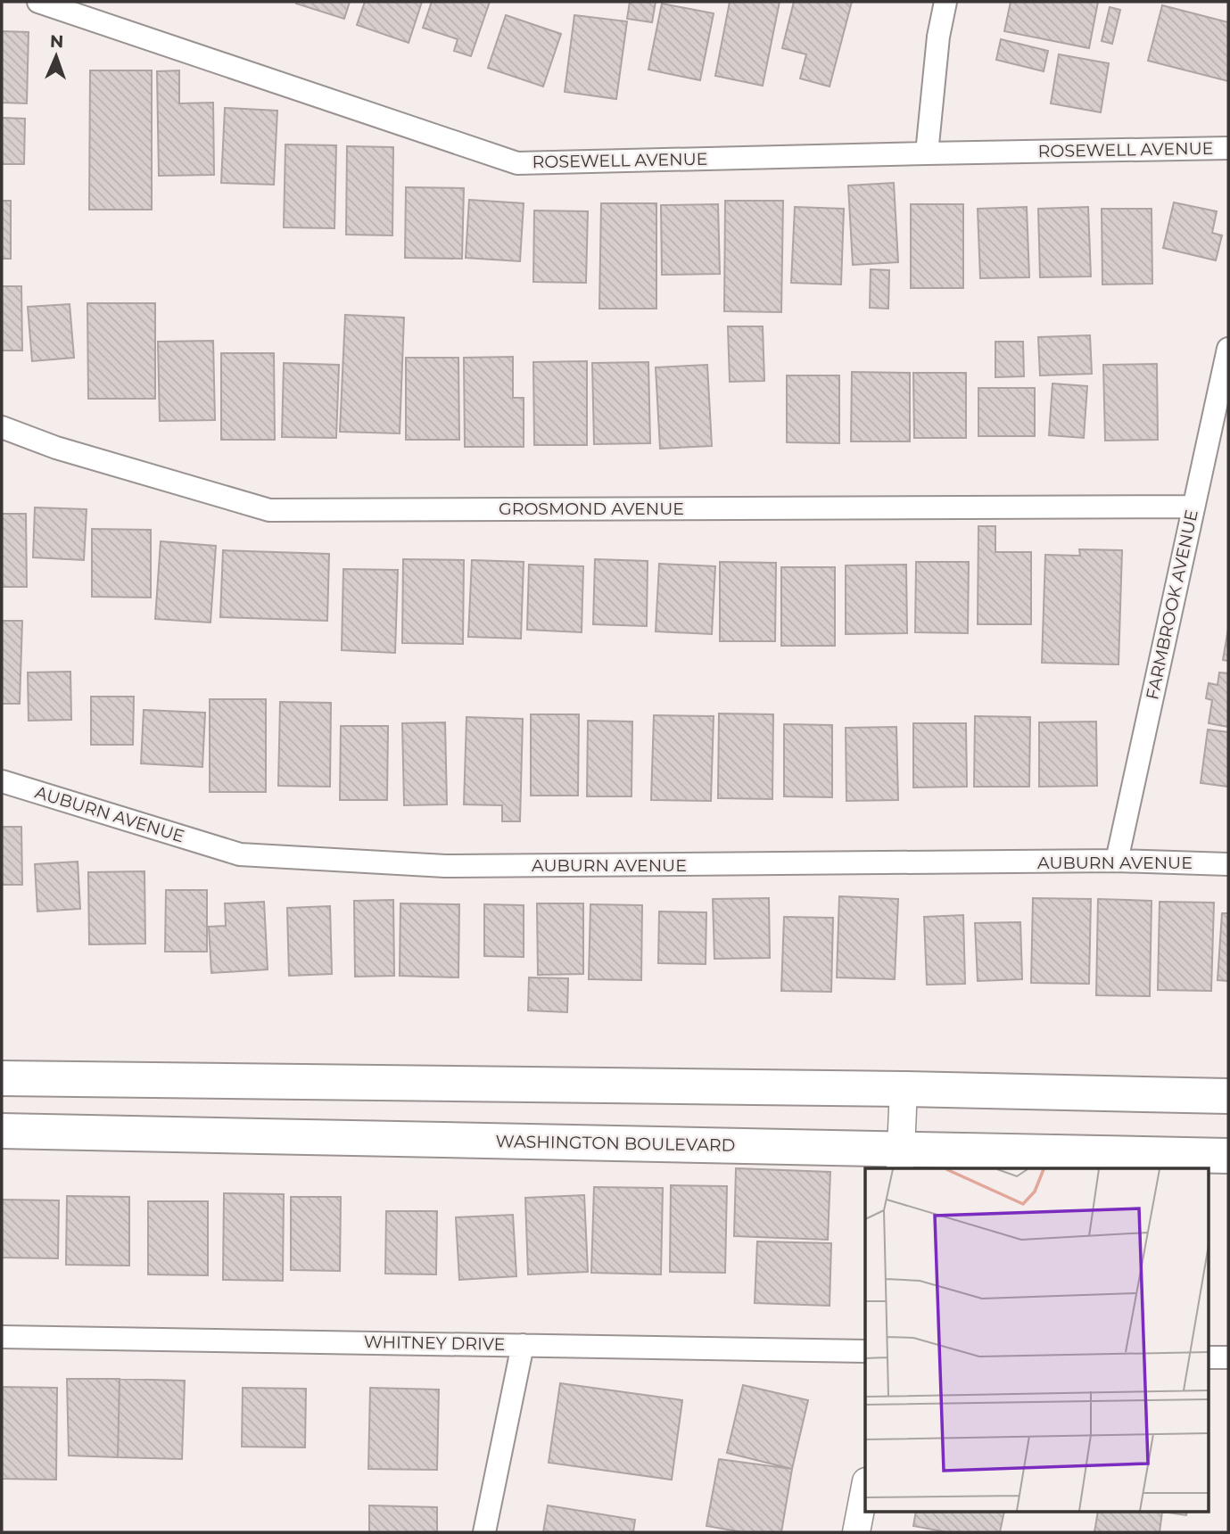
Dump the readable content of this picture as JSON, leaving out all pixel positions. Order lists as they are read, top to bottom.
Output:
{
  "streets": {
    "highway": ["WASHINGTON BOULEVARD"],
    "street": [
      "ROSEWELL AVENUE",
      "GROSMOND AVENUE",
      "FARMBROOK AVENUE",
      "AUBURN AVENUE",
      "WHITNEY DRIVE"
    ]
  },
  "crossings": [
    ["GROSMOND AVENUE", "FARMBROOK AVENUE"],
    ["FARMBROOK AVENUE", "AUBURN AVENUE"]
  ],
  "north": "top"
}
